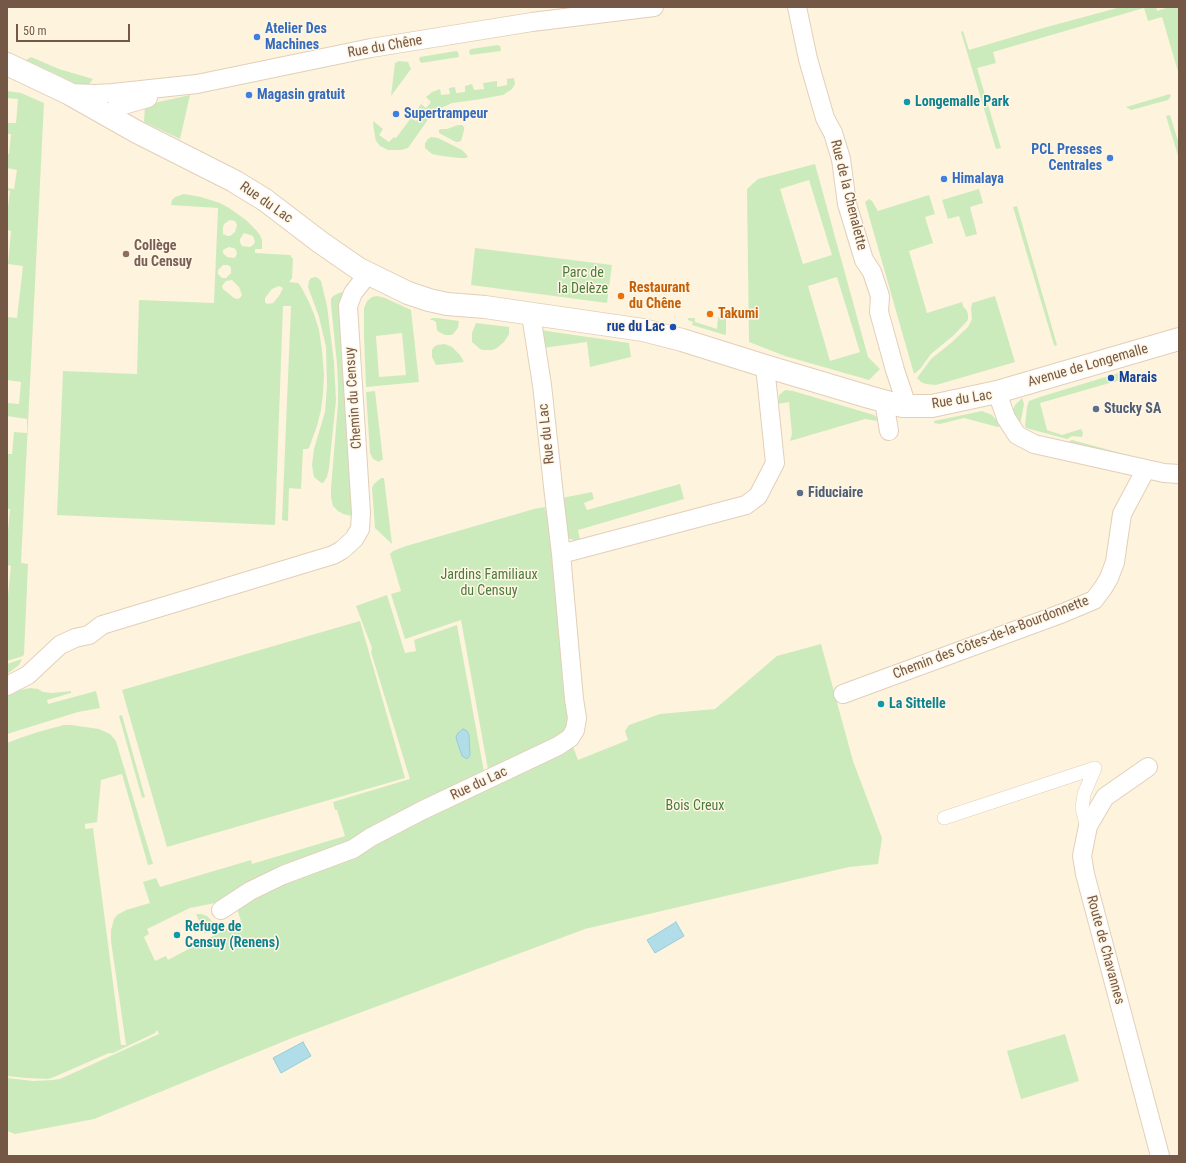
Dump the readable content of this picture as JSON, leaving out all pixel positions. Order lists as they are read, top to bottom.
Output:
{
  "streets": {
    "street": [
      "Rue du Chêne",
      "Rue de la Chenalette",
      "Rue du Lac",
      "Avenue de Longemalle",
      "Chemin du Censuy",
      "Chemin des Côtes-de-la-Bourdonnette",
      "Route de Chavannes"
    ]
  },
  "crossings": [
    ["Rue du Chêne", "Rue du Lac"],
    ["Rue de la Chenalette", "Rue du Lac"],
    ["Rue du Lac", "Avenue de Longemalle"],
    ["Rue du Lac", "Chemin du Censuy"],
    ["Rue du Lac", "Chemin des Côtes-de-la-Bourdonnette"]
  ],
  "parks": ["Parc de la Delèze", "Jardins Familiaux du Censuy", "Bois Creux"],
  "places": [
    "Atelier Des Machines",
    "Magasin gratuit",
    "Longemalle Park",
    "Supertrampeur",
    "PCL Presses Centrales",
    "Himalaya",
    "Collège du Censuy",
    "Restaurant du Chêne",
    "Takumi",
    "rue du Lac",
    "Marais",
    "Stucky SA",
    "Fiduciaire",
    "La Sittelle",
    "Refuge de Censuy (Renens)"
  ],
  "scale_bar": "50 m"
}
